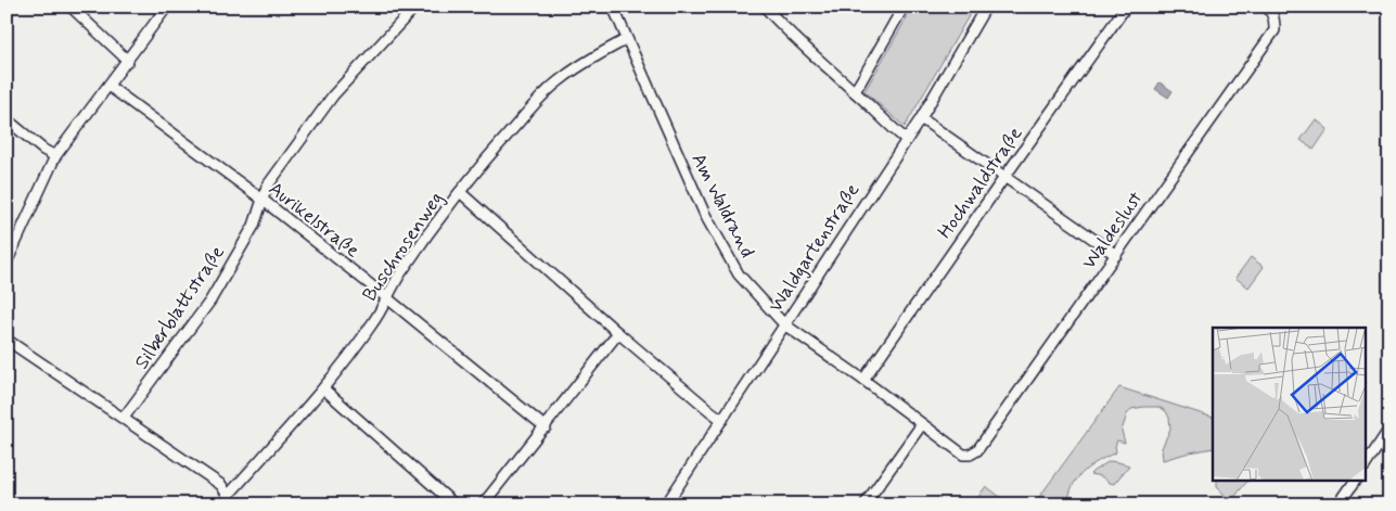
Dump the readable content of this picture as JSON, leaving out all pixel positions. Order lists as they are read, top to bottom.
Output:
{
  "streets": {
    "street": [
      "Hochwaldstraße",
      "Am Waldrand",
      "Aurikelstraße",
      "Waldeslust",
      "Buschrosenweg",
      "Waldgartenstraße",
      "Silberblattstraße"
    ]
  },
  "crossings": [
    ["Hochwaldstraße", "Am Waldrand"],
    ["Am Waldrand", "Waldeslust"],
    ["Am Waldrand", "Buschrosenweg"],
    ["Am Waldrand", "Waldgartenstraße"],
    ["Aurikelstraße", "Buschrosenweg"],
    ["Aurikelstraße", "Silberblattstraße"]
  ]
}
